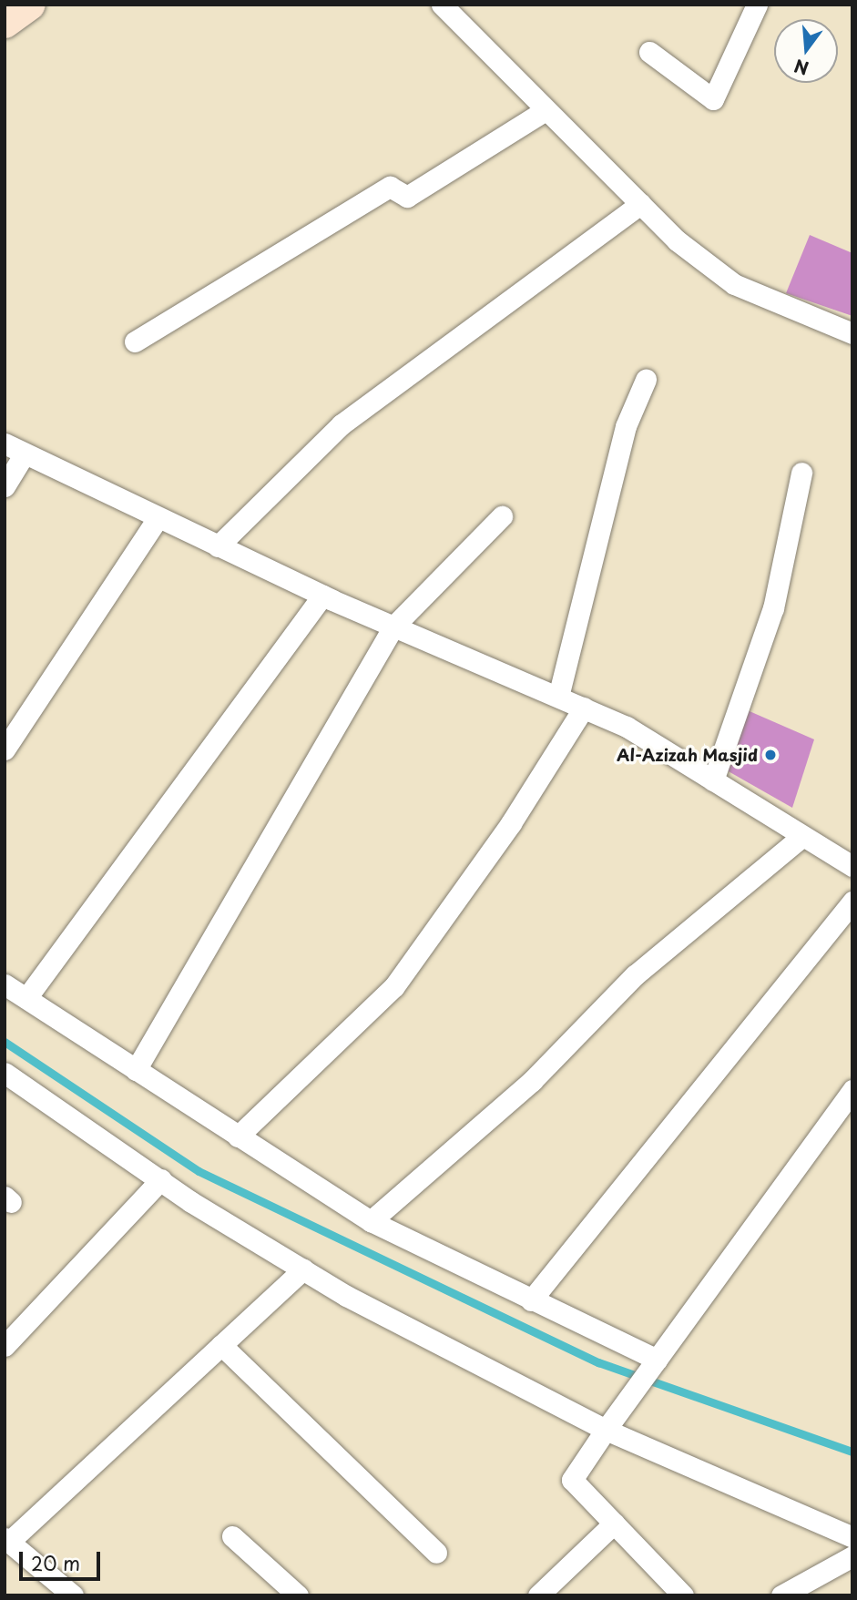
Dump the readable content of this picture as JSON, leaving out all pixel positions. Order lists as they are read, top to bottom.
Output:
{
  "places": ["Al-Azizah Masjid"],
  "scale_bar": "20 m",
  "north": "bottom"
}
